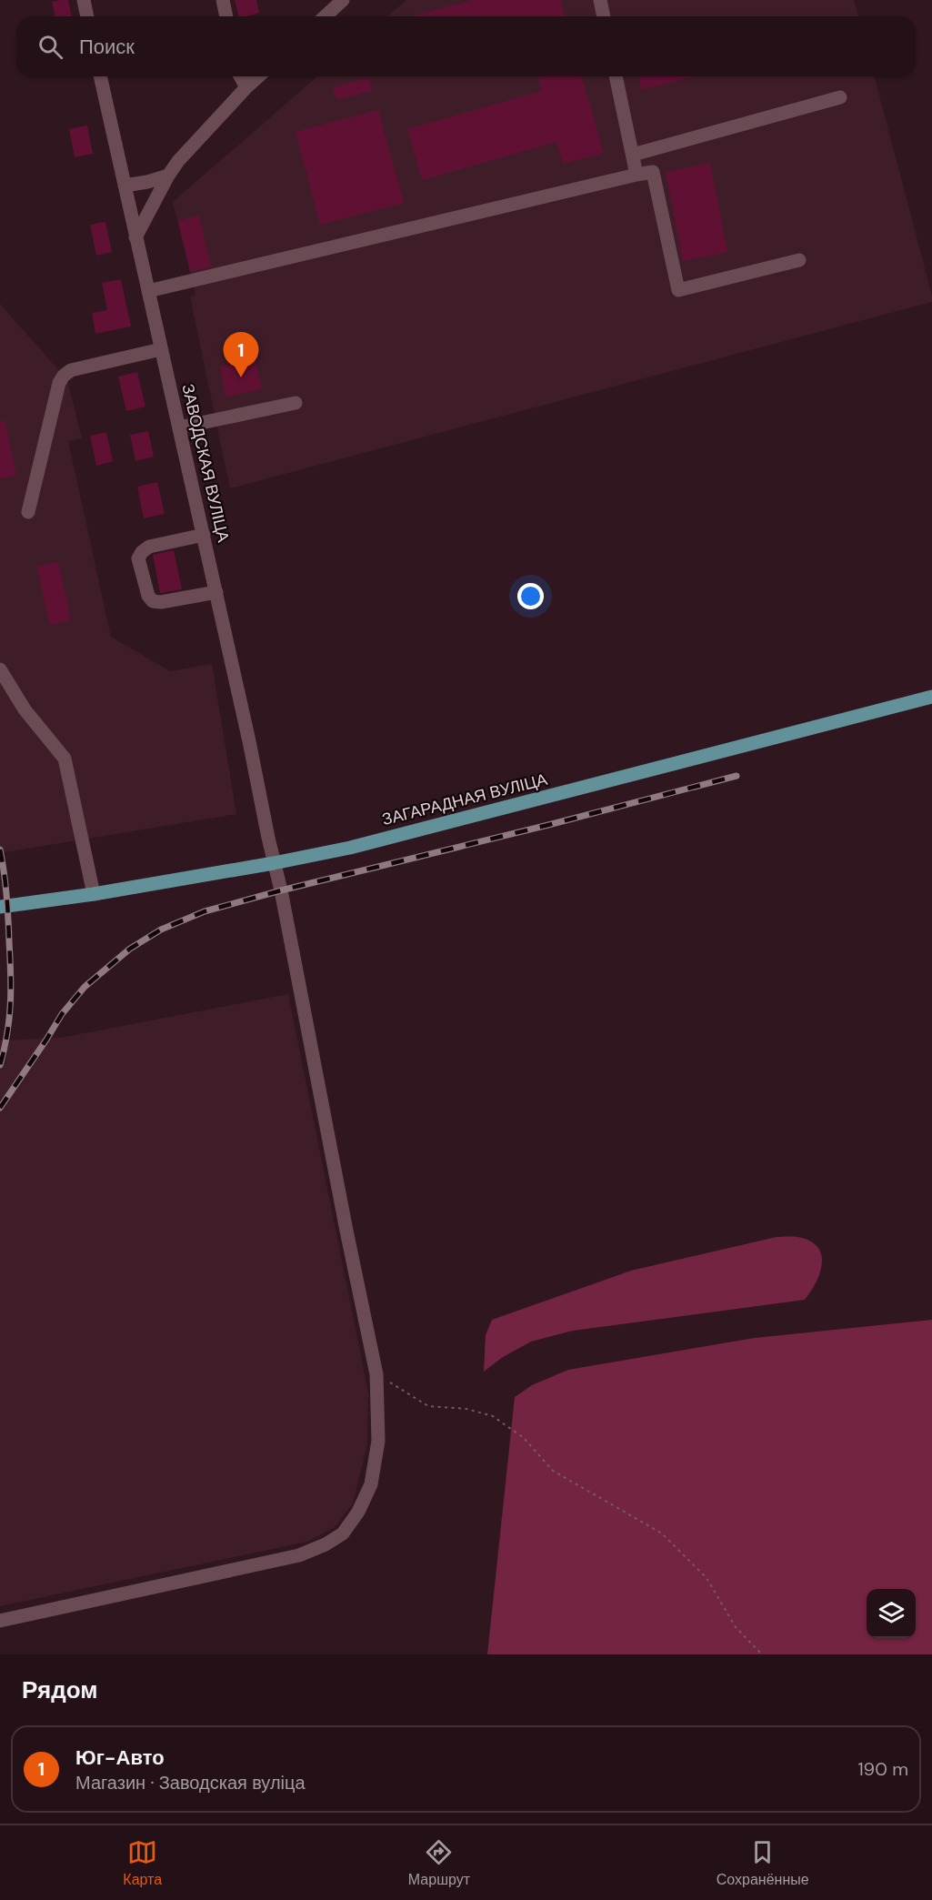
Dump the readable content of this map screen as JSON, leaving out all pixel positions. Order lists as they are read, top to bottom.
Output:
{
  "streets": {
    "main road": ["ЗАГАРАДНАЯ ВУЛІЦА"],
    "street": ["ЗАВОДСКАЯ ВУЛІЦА"]
  },
  "crossings": [
    ["ЗАВОДСКАЯ ВУЛІЦА", "ЗАГАРАДНАЯ ВУЛІЦА"]
  ],
  "page": {
    "search": "Поиск",
    "pins": "1",
    "heading": "Рядом",
    "list": [
      {
        "mark": "1",
        "name": "Юг-Авто",
        "note": "Магазин · Заводская вуліца",
        "value": "190 m"
      }
    ],
    "nav": ["Карта", "Маршрут", "Сохранённые"]
  }
}
